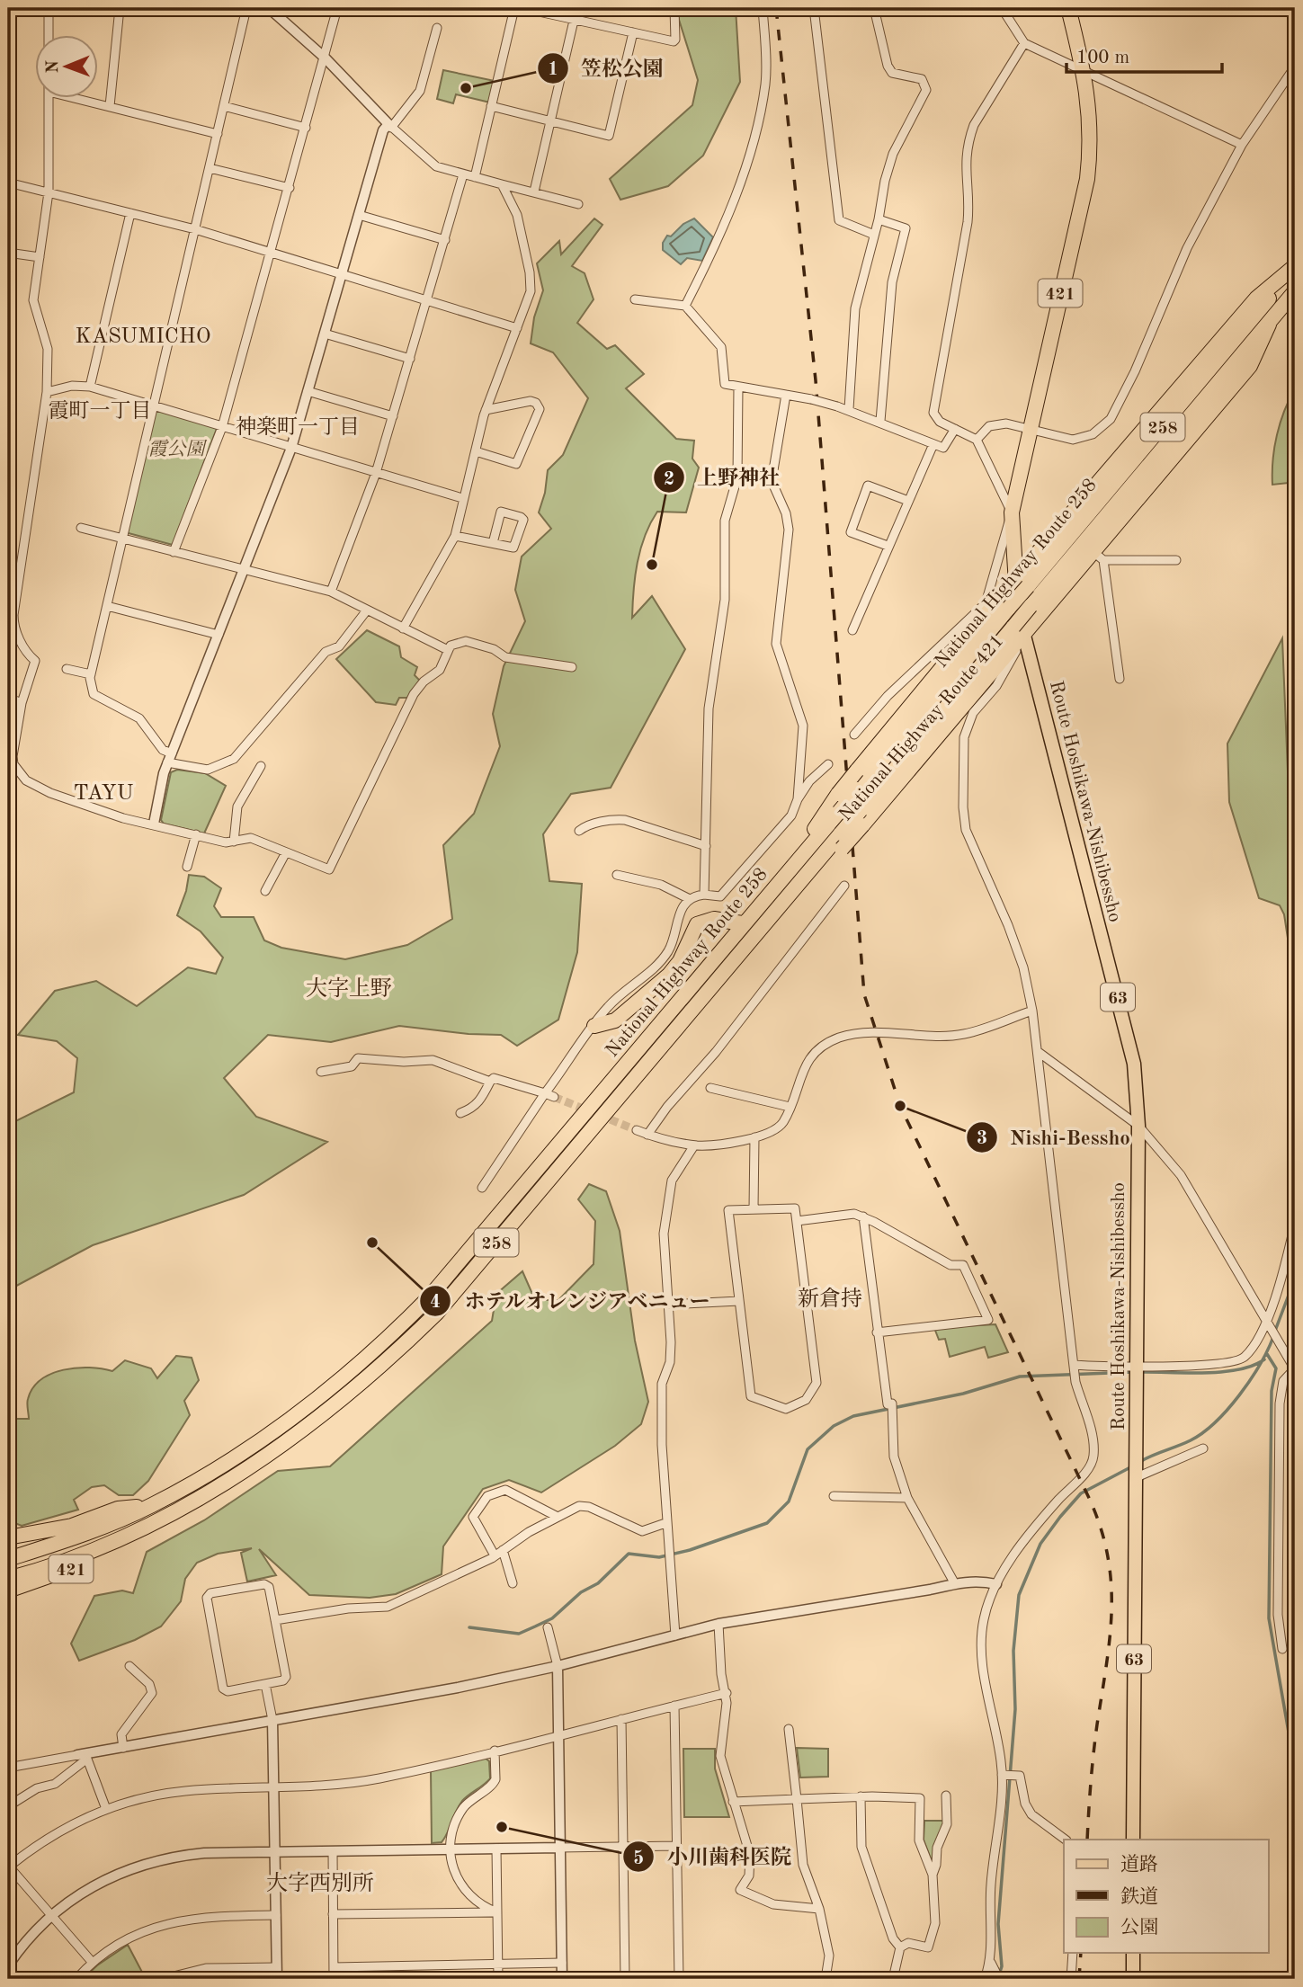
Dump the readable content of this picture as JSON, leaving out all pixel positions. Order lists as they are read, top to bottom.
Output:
{
  "streets": {
    "highway": [
      "421",
      "258",
      "National Highway Route 258",
      "National Highway Route 421"
    ],
    "main road": ["Route Hoshikawa-Nishibessho", "63"]
  },
  "crossings": [
    ["421", "National Highway Route 258"],
    ["National Highway Route 258", "National Highway Route 421"],
    ["National Highway Route 258", "Route Hoshikawa-Nishibessho"],
    ["National Highway Route 421", "Route Hoshikawa-Nishibessho"]
  ],
  "districts": [
    "KASUMICHO",
    "霞町一丁目",
    "神楽町一丁目",
    "TAYU",
    "大字上野",
    "新倉持",
    "大字西別所"
  ],
  "parks": ["霞公園"],
  "places": [
    "笠松公園",
    "上野神社",
    "Nishi-Bessho",
    "ホテルオレンジアベニュー",
    "小川歯科医院"
  ],
  "legend": ["道路", "鉄道", "公園"],
  "scale_bar": "100 m",
  "north": "left"
}
